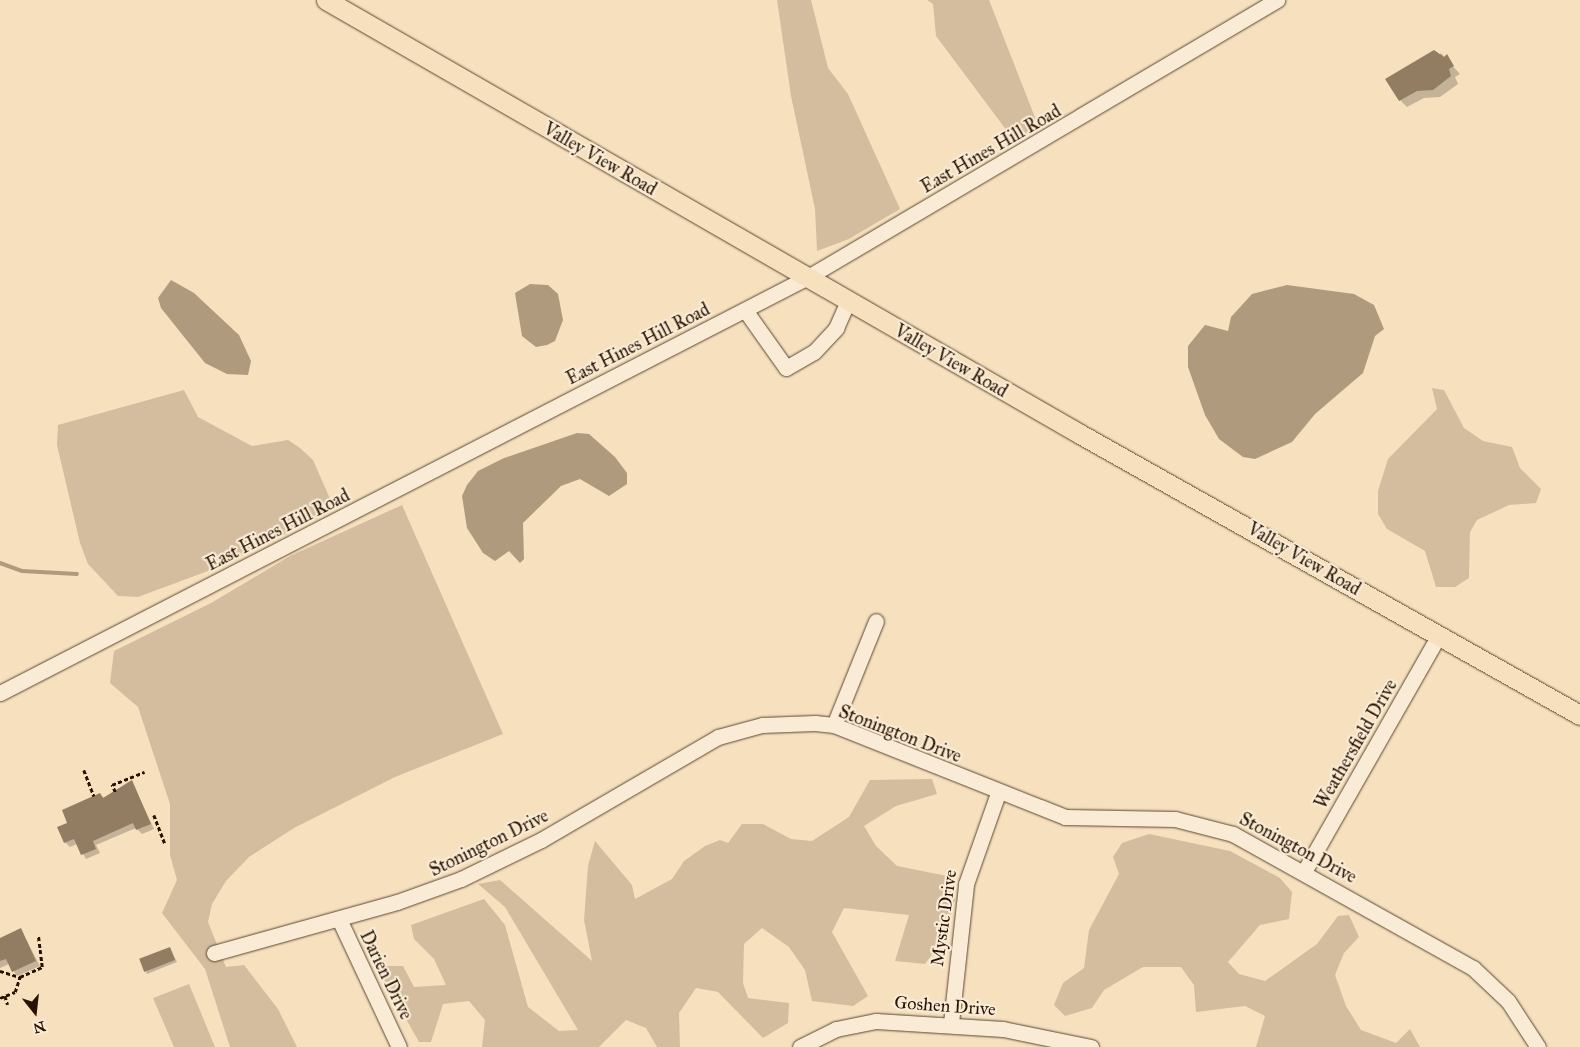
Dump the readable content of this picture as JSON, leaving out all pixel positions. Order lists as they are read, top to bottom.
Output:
{
  "streets": {
    "main road": ["Valley View Road"],
    "street": [
      "East Hines Hill Road",
      "Stonington Drive",
      "Weathersfield Drive",
      "Mystic Drive",
      "Darien Drive",
      "Goshen Drive"
    ]
  },
  "crossings": [
    ["East Hines Hill Road", "Valley View Road"],
    ["Valley View Road", "Weathersfield Drive"],
    ["Stonington Drive", "Weathersfield Drive"],
    ["Stonington Drive", "Mystic Drive"],
    ["Stonington Drive", "Darien Drive"],
    ["Mystic Drive", "Goshen Drive"]
  ],
  "north": "bottom"
}
